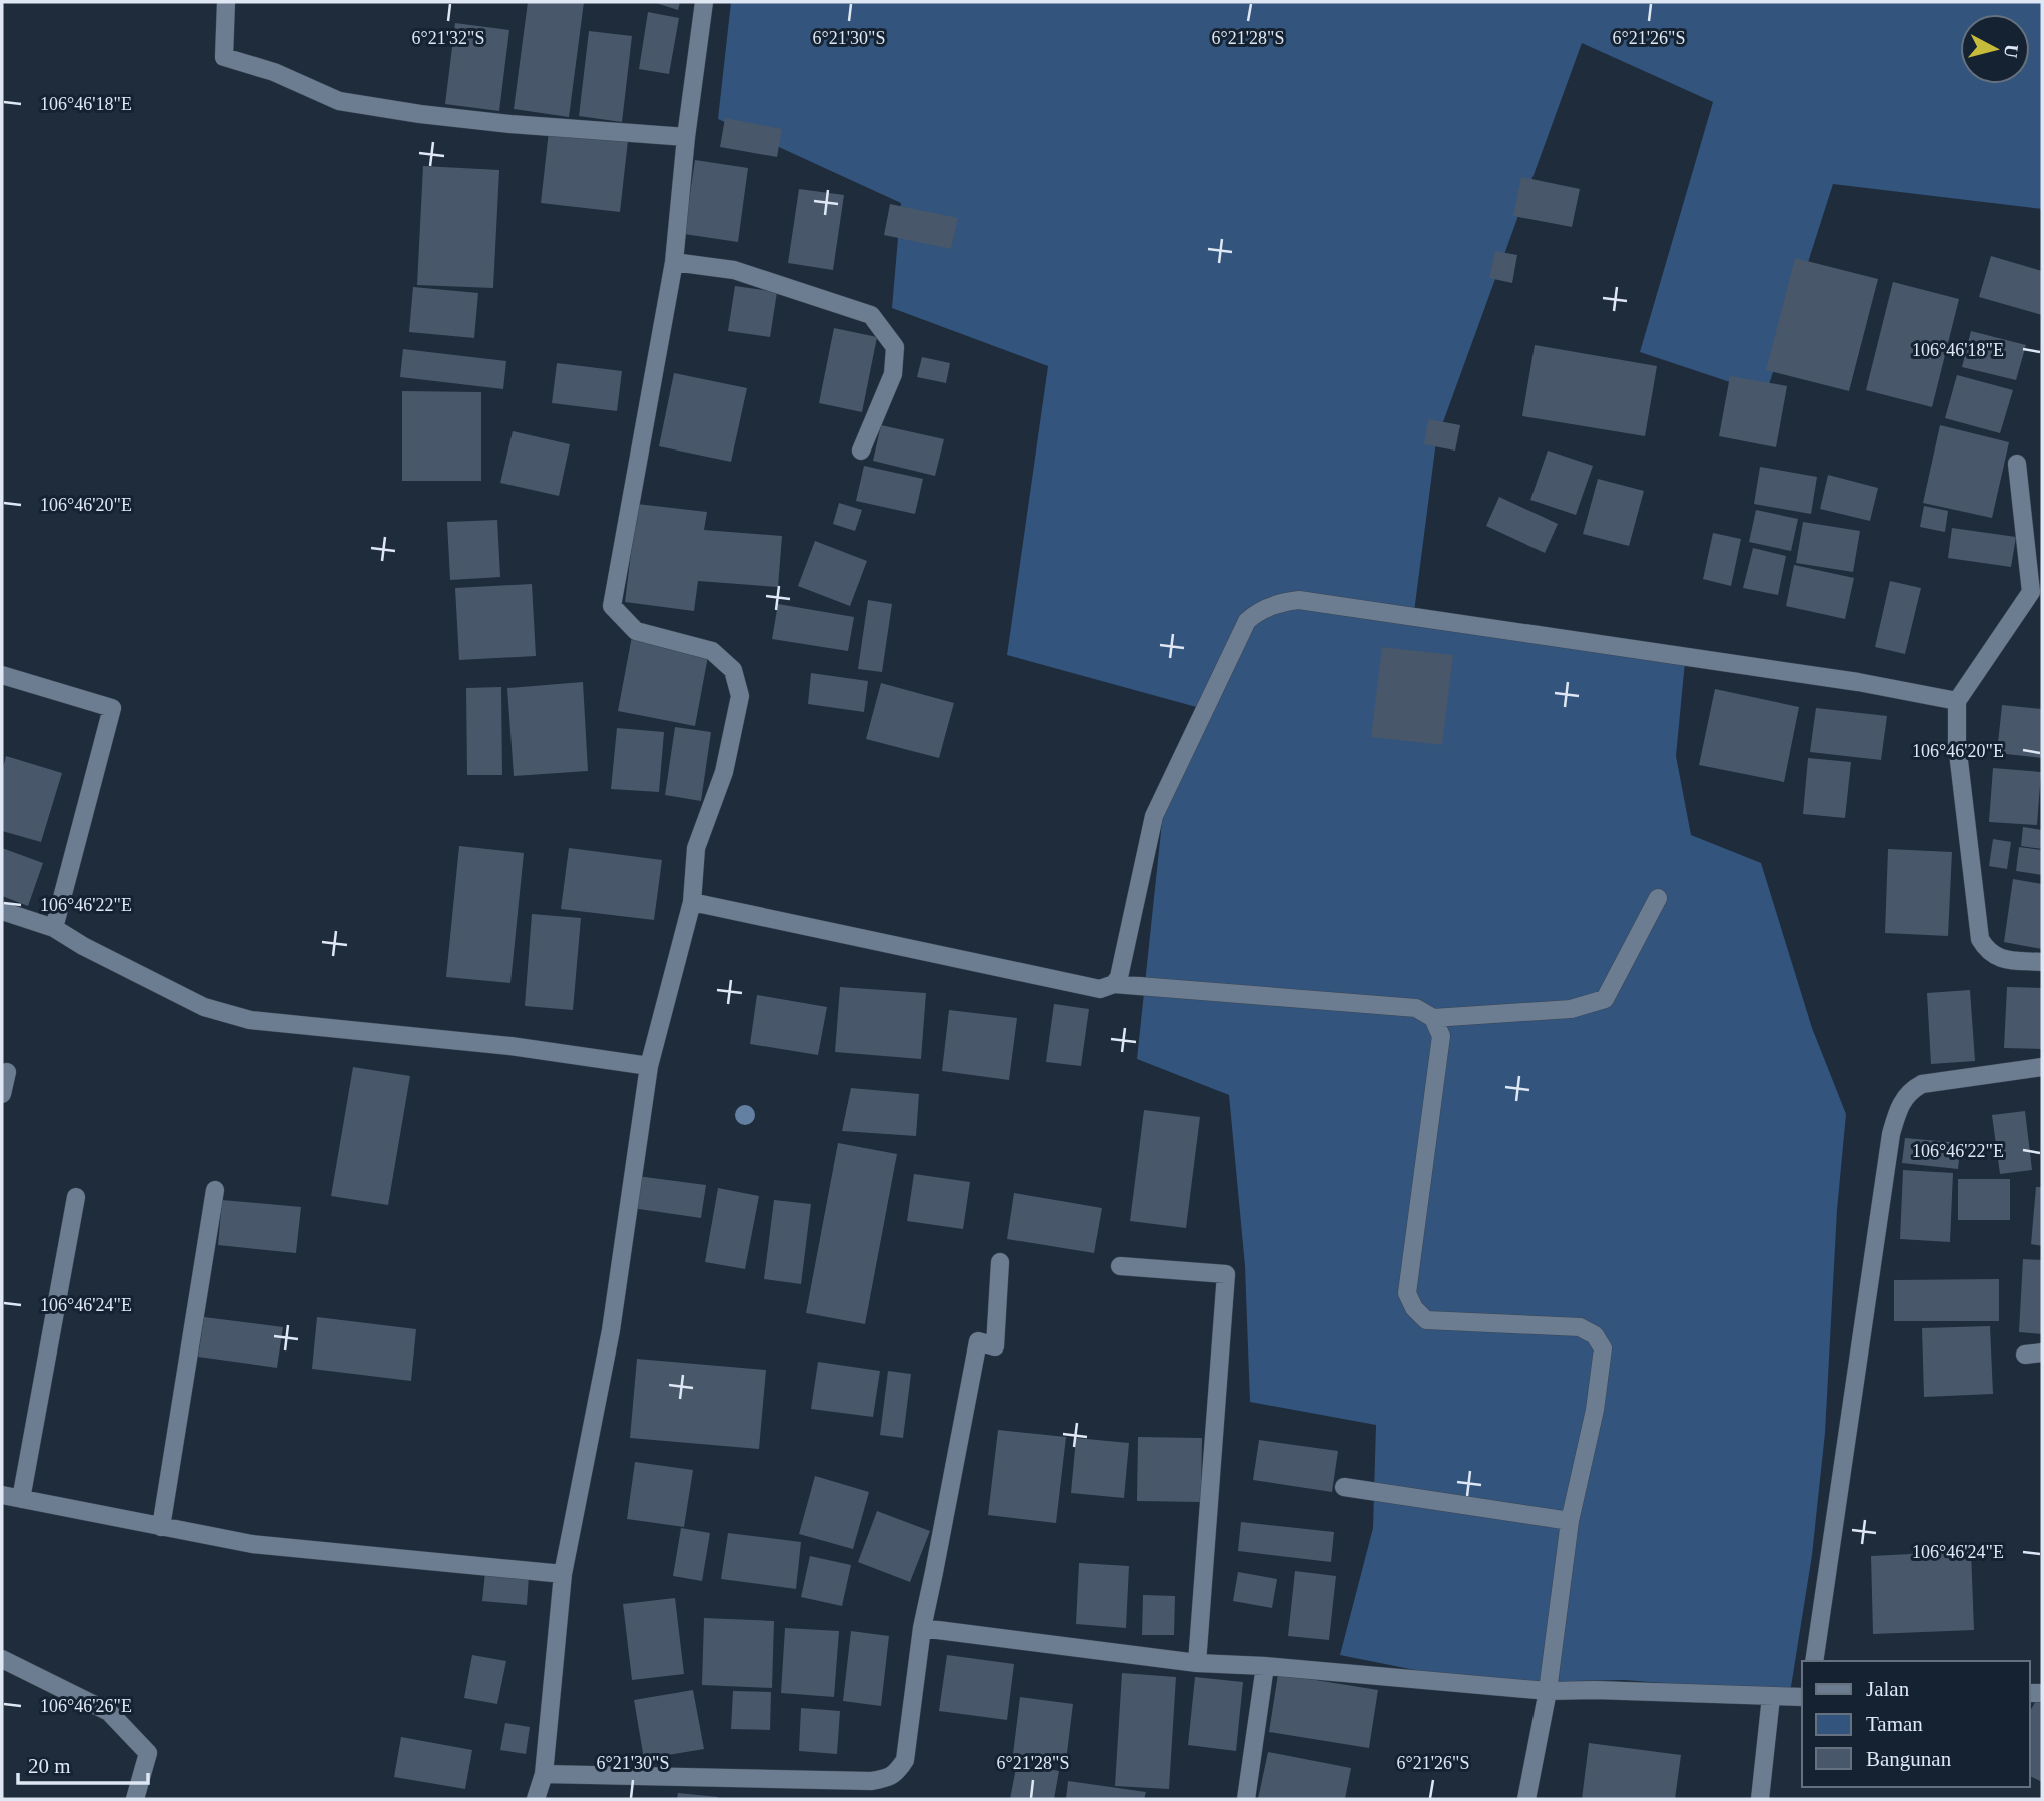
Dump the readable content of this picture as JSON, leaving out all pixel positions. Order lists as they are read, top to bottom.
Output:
{
  "legend": ["Jalan", "Taman", "Bangunan"],
  "scale_bar": "20 m",
  "north": "right",
  "coordinates": [
    "6°21'32\"S",
    "6°21'30\"S",
    "6°21'28\"S",
    "6°21'26\"S",
    "106°46'18\"E",
    "106°46'20\"E",
    "106°46'22\"E",
    "106°46'24\"E",
    "106°46'26\"E"
  ]
}
